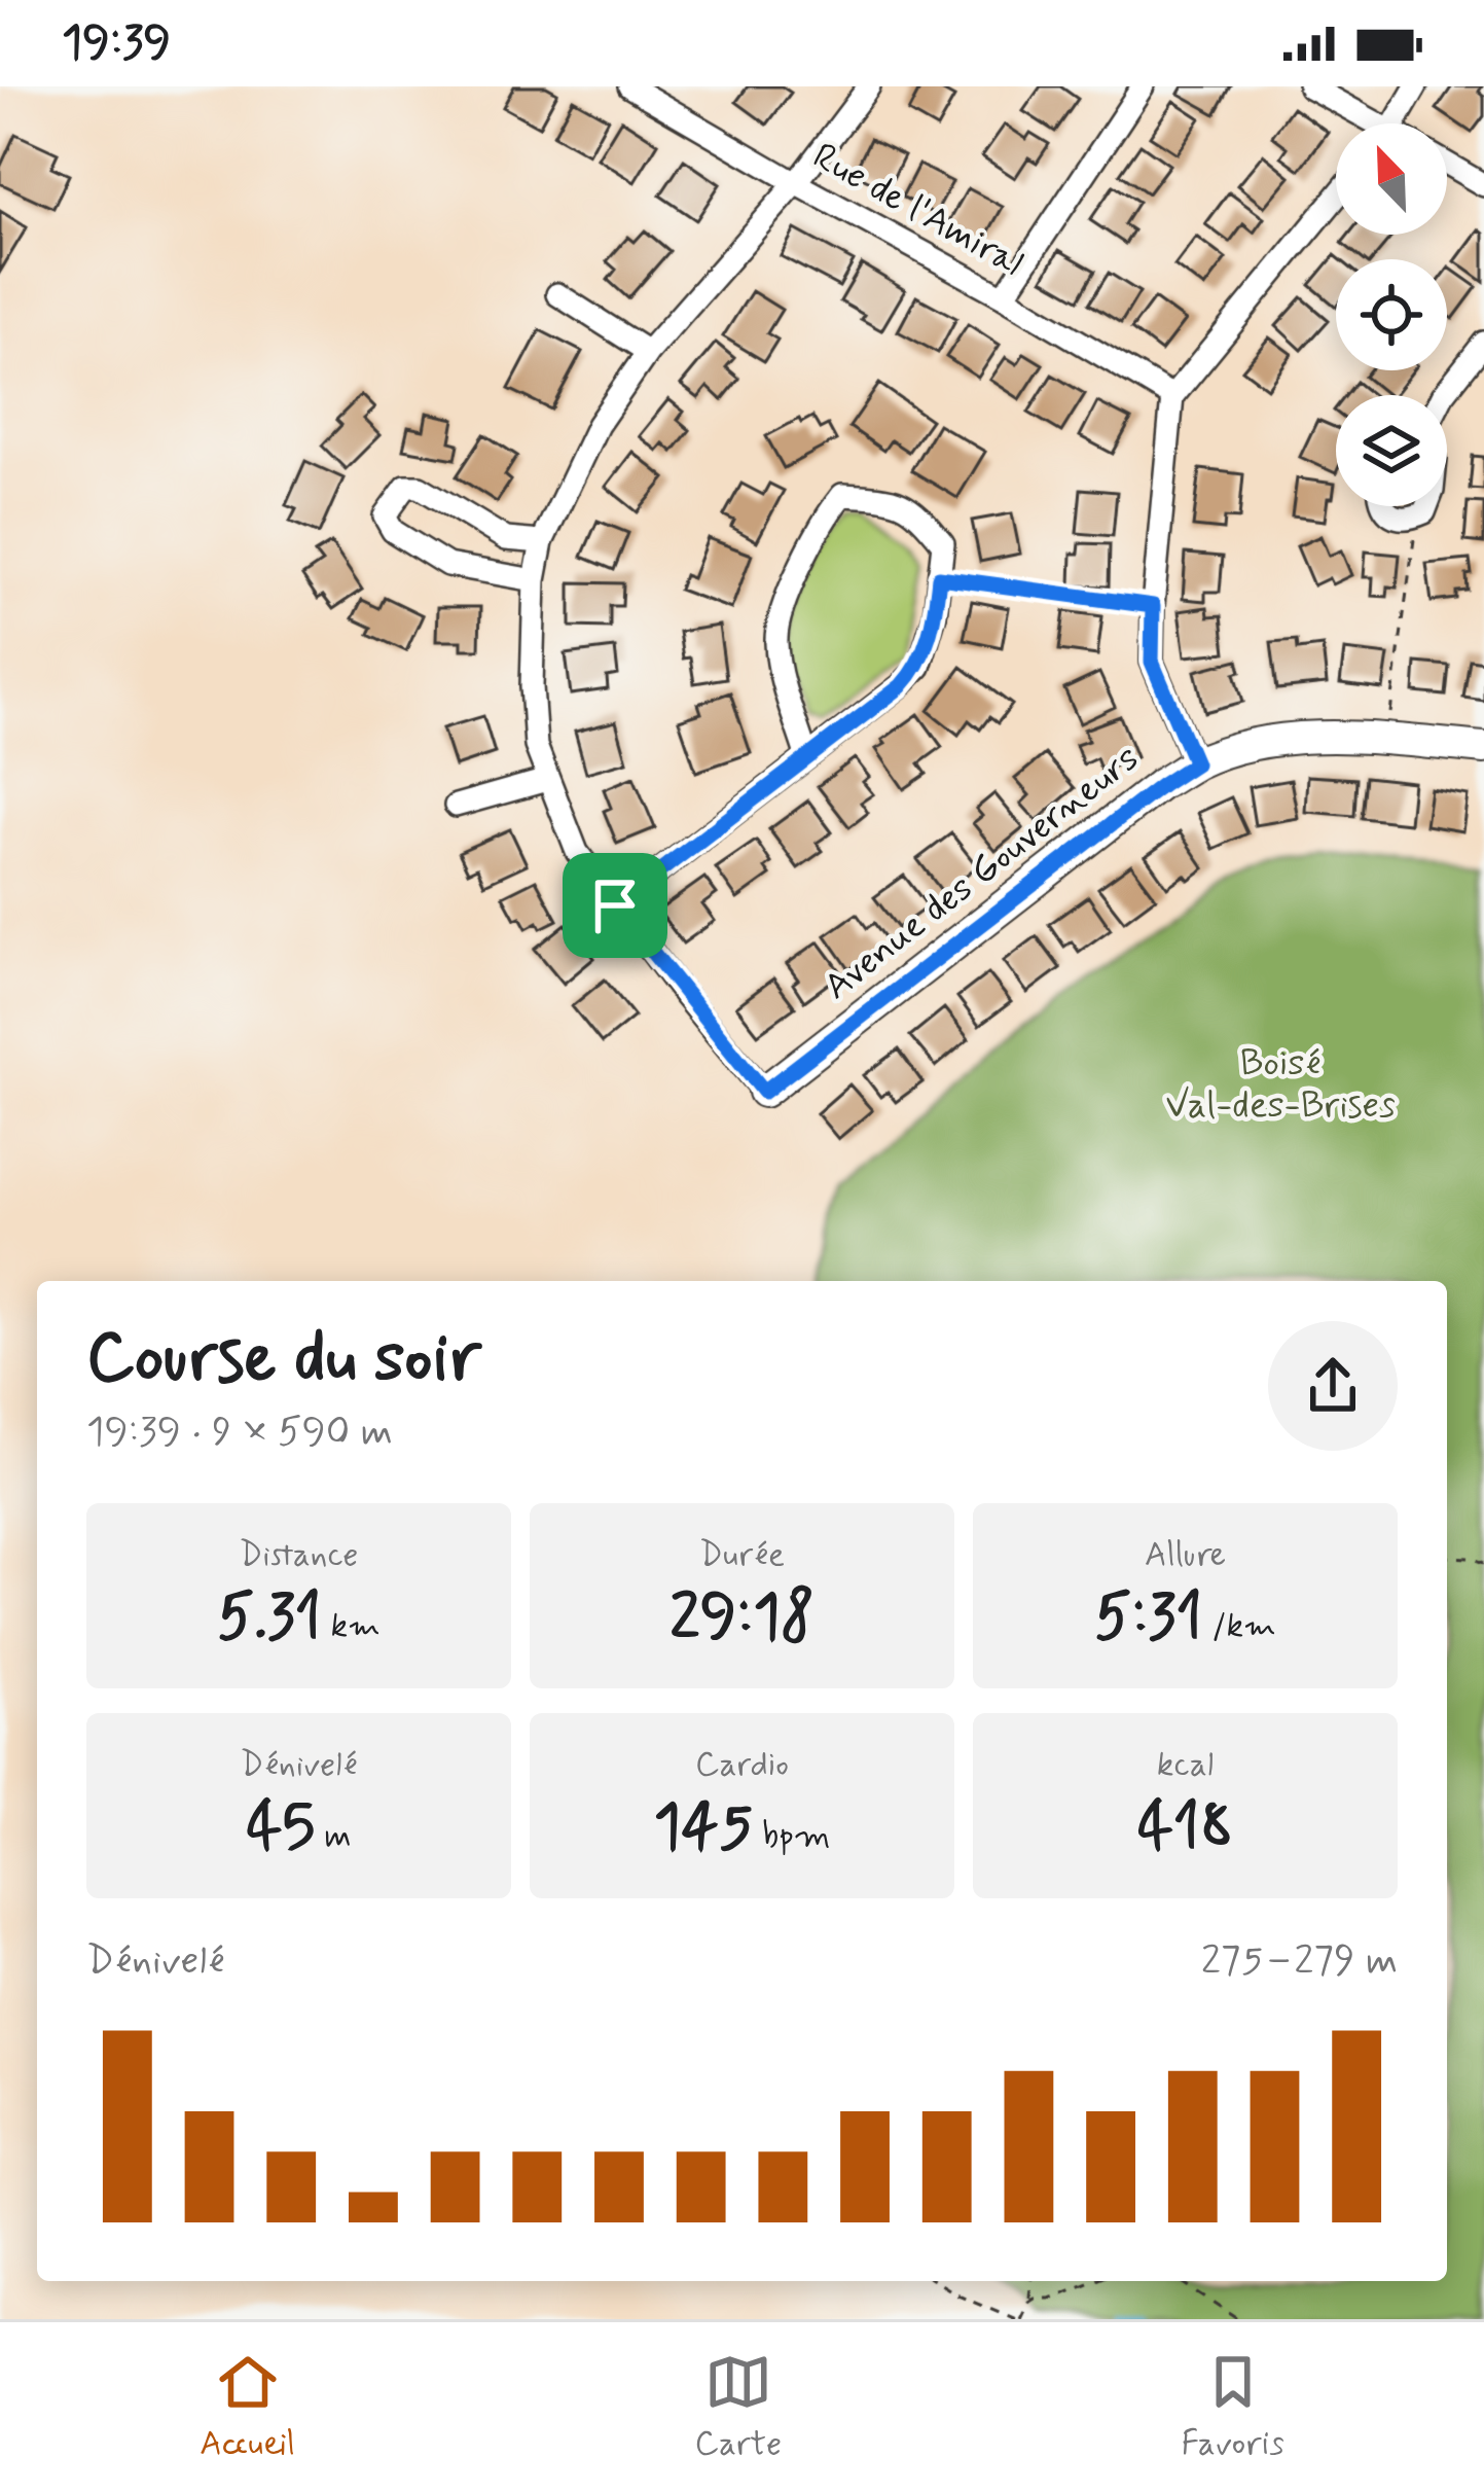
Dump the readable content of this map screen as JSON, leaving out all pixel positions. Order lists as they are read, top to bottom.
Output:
{
  "streets": {
    "street": ["Rue de l'Amiral", "Avenue des Gouverneurs"]
  },
  "parks": ["Boisé Val-des-Brises"],
  "north": "top left",
  "page": {
    "status": "19:39",
    "heading": ["Course du soir", "19:39 · 9 × 590 m"],
    "stats": [
      ["Distance", "5.31 km"],
      ["Durée", "29:18"],
      ["Allure", "5:31 /km"],
      ["Dénivelé", "45 m"],
      ["Cardio", "145 bpm"],
      ["kcal", "418"]
    ],
    "chart": ["Dénivelé", "275–279 m"],
    "tabs": ["Accueil", "Carte", "Favoris"]
  }
}
